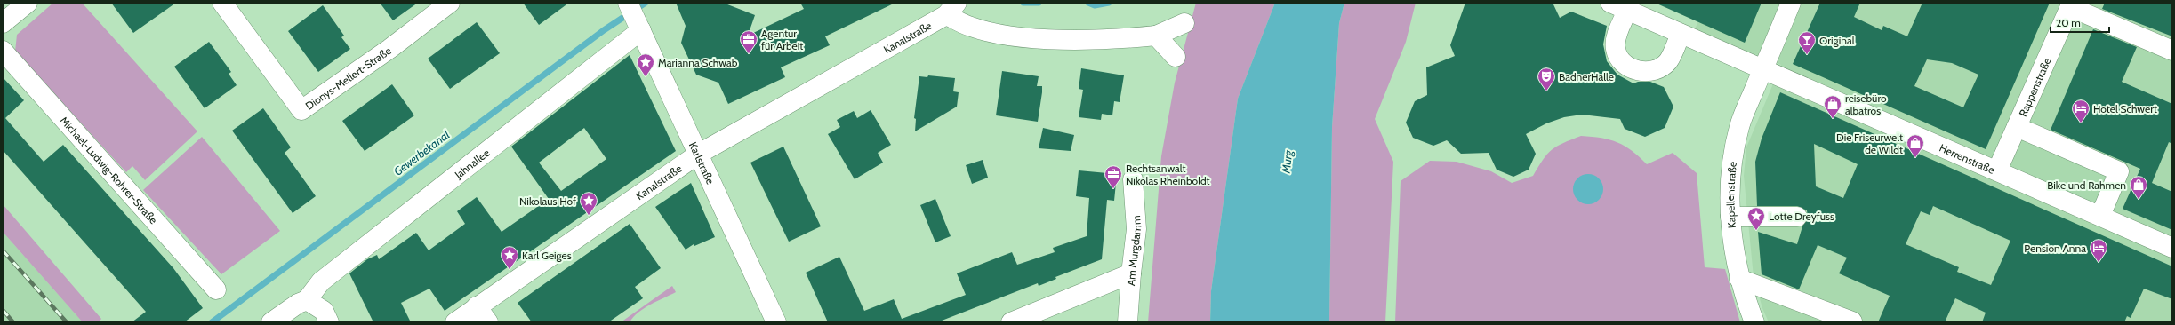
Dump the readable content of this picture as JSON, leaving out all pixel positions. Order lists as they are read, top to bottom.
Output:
{
  "streets": {
    "street": [
      "Kanalstraße",
      "Dionys-Mellert-Straße",
      "Rappenstraße",
      "Herrenstraße",
      "Jahnallee",
      "Karlstraße",
      "Michael-Ludwig-Rohrer-Straße",
      "Kapellenstraße",
      "Am Murgdamm"
    ]
  },
  "crossings": [
    ["Kanalstraße", "Karlstraße"],
    ["Rappenstraße", "Herrenstraße"],
    ["Herrenstraße", "Kapellenstraße"],
    ["Jahnallee", "Karlstraße"]
  ],
  "water": ["Gewerbekanal", "Murg"],
  "places": {
    "office": ["Agentur für Arbeit", "Rechtsanwalt Nikolas Rheinboldt"],
    "bar": ["Original"],
    "place": [
      "Marianna Schwab",
      "Nikolaus Hof",
      "Lotte Dreyfuss",
      "Karl Geiges"
    ],
    "theatre": ["BadnerHalle"],
    "shop": ["reisebüro albatros", "Die Friseurwelt de Wildt", "Bike und Rahmen"],
    "hotel": ["Hotel Schwert", "Pension Anna"]
  },
  "scale_bar": "20 m"
}
